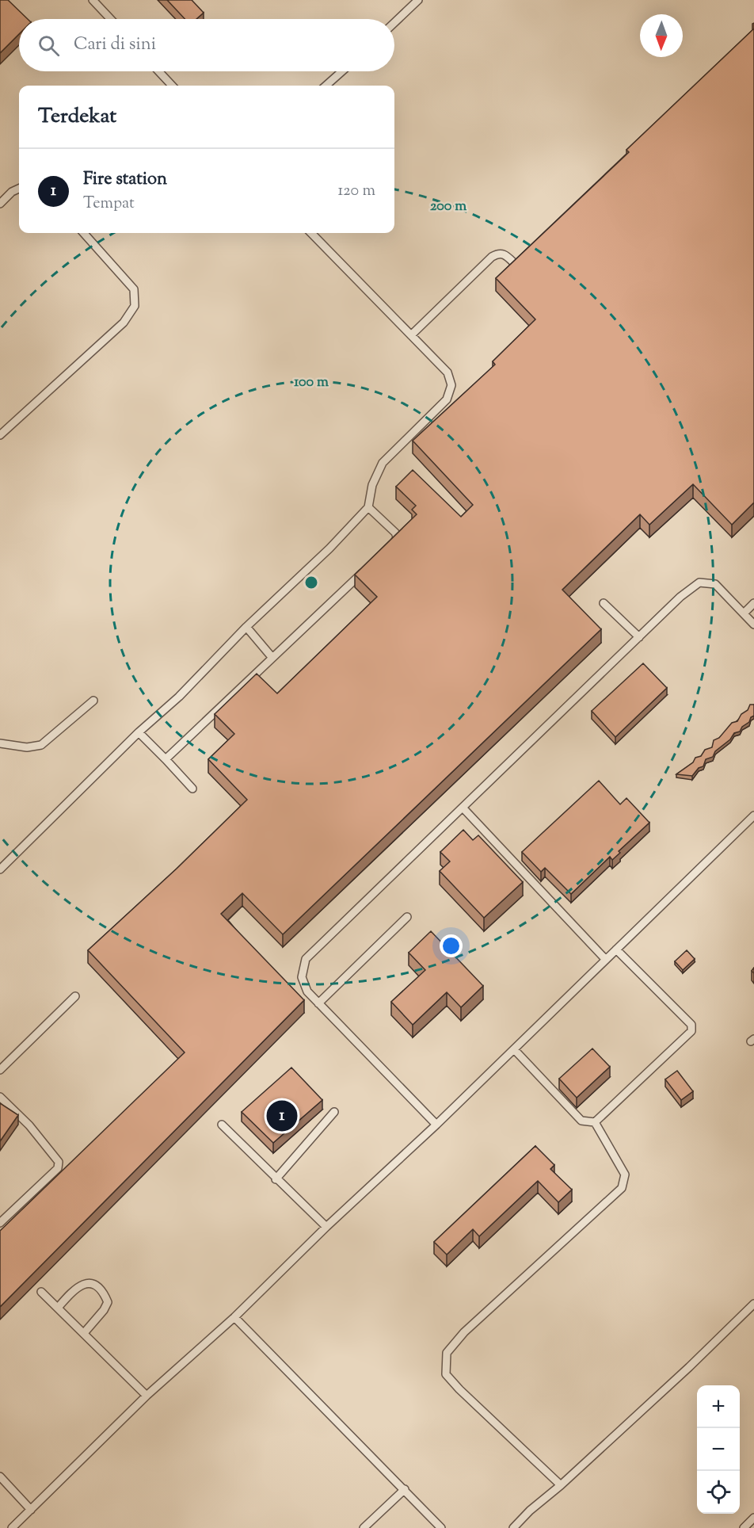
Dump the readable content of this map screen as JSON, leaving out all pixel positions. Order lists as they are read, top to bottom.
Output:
{
  "north": "bottom",
  "page": {
    "search": "Cari di sini",
    "heading": "Terdekat",
    "list": [
      {
        "mark": "1",
        "name": "Fire station",
        "note": "Tempat",
        "value": "120 m"
      }
    ],
    "pins": "1",
    "map_buttons": ["+", "−"]
  },
  "rings": ["200 m", "100 m"]
}
